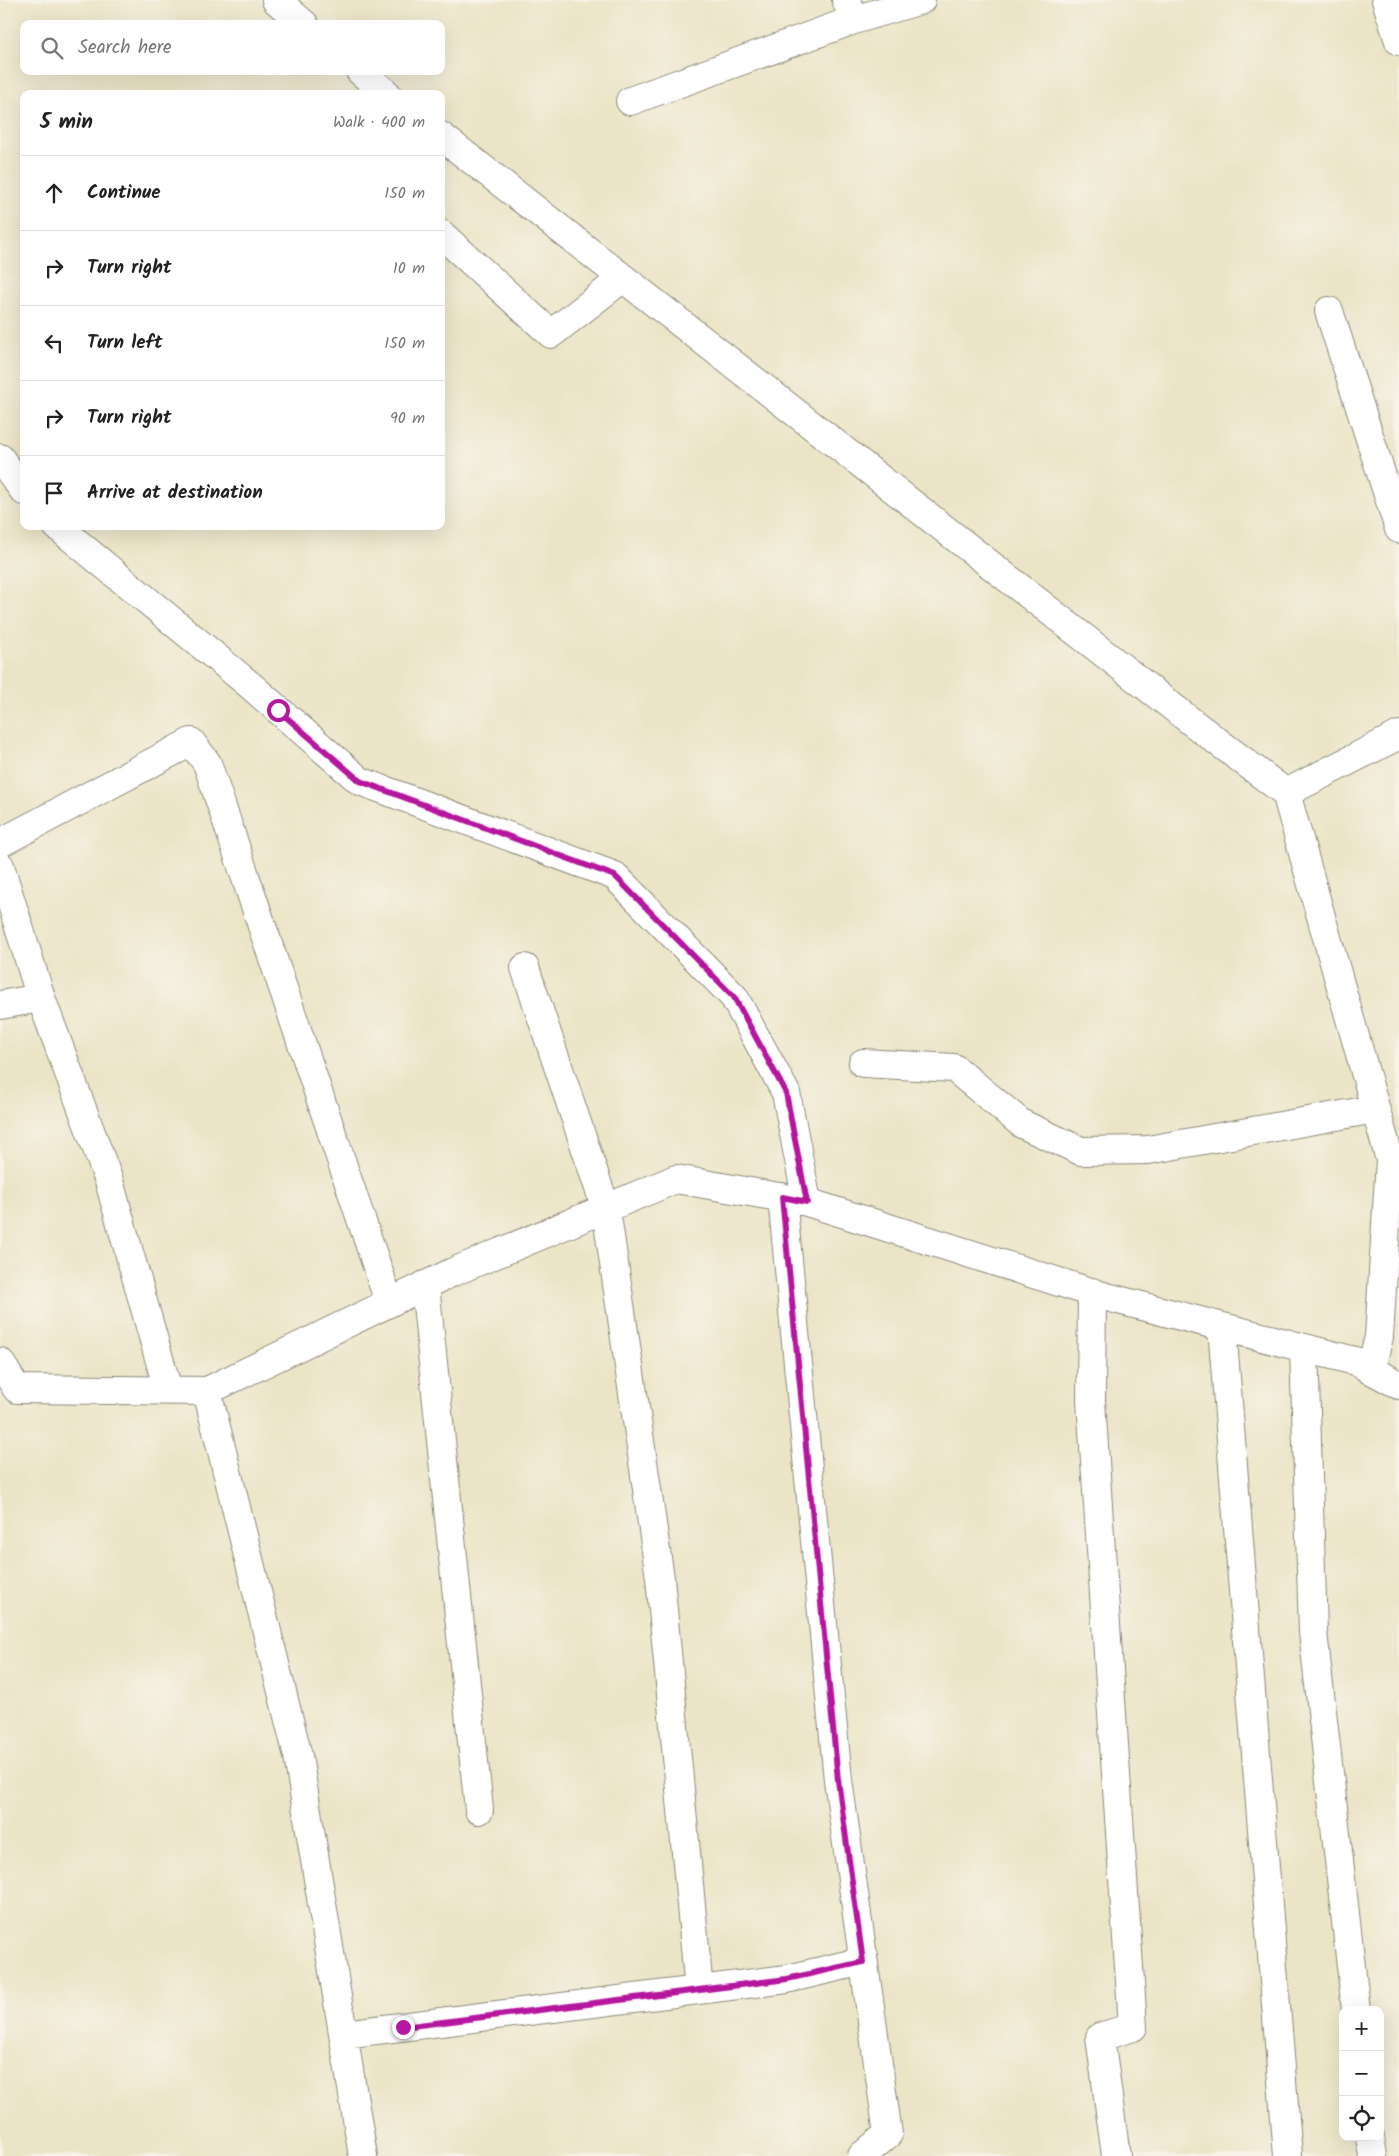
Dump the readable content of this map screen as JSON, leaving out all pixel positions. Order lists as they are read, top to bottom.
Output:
{
  "page": {
    "search": "Search here",
    "heading": ["5 min", "Walk · 400 m"],
    "list": [
      ["Continue", "150 m"],
      ["Turn right", "10 m"],
      ["Turn left", "150 m"],
      ["Turn right", "90 m"],
      "Arrive at destination"
    ],
    "map_buttons": ["+", "−"]
  }
}
